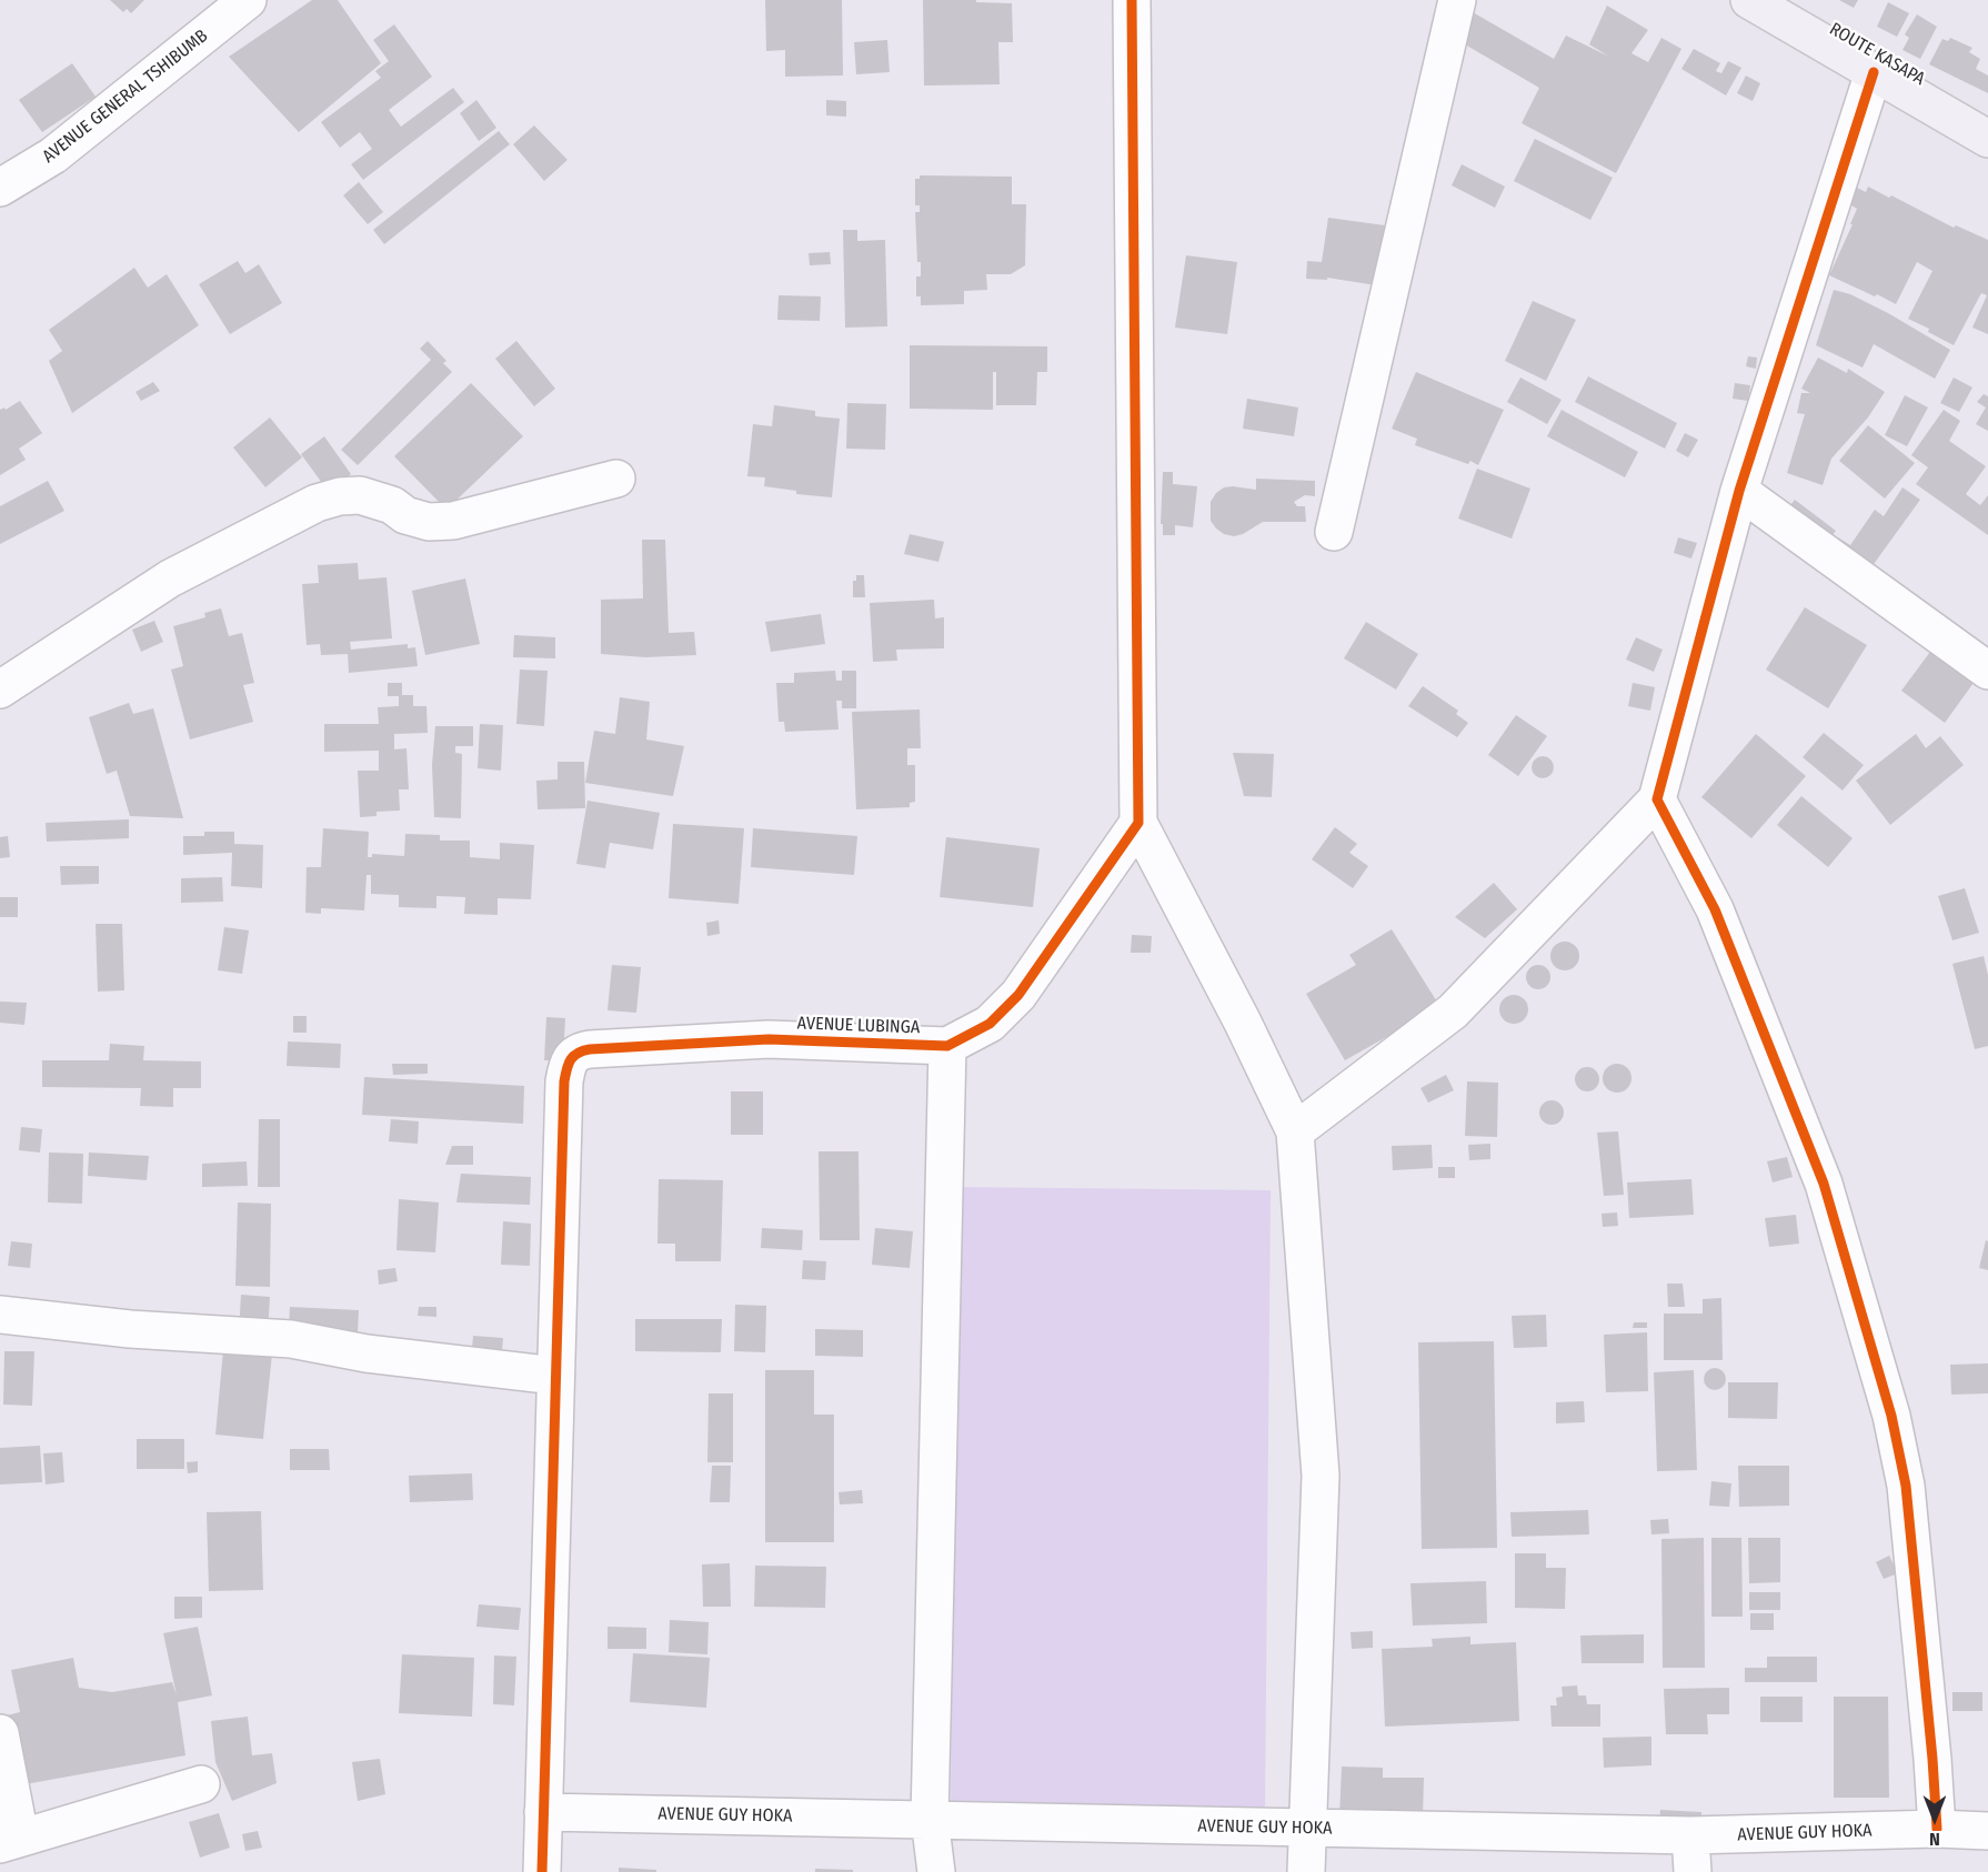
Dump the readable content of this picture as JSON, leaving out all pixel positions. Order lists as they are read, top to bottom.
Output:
{
  "streets": {
    "main road": ["ROUTE KASAPA"],
    "street": ["AVENUE GENERAL TSHIBUMB", "AVENUE LUBINGA", "AVENUE GUY HOKA"]
  },
  "crossings": [
    ["AVENUE LUBINGA", "AVENUE GUY HOKA"]
  ],
  "north": "bottom"
}
